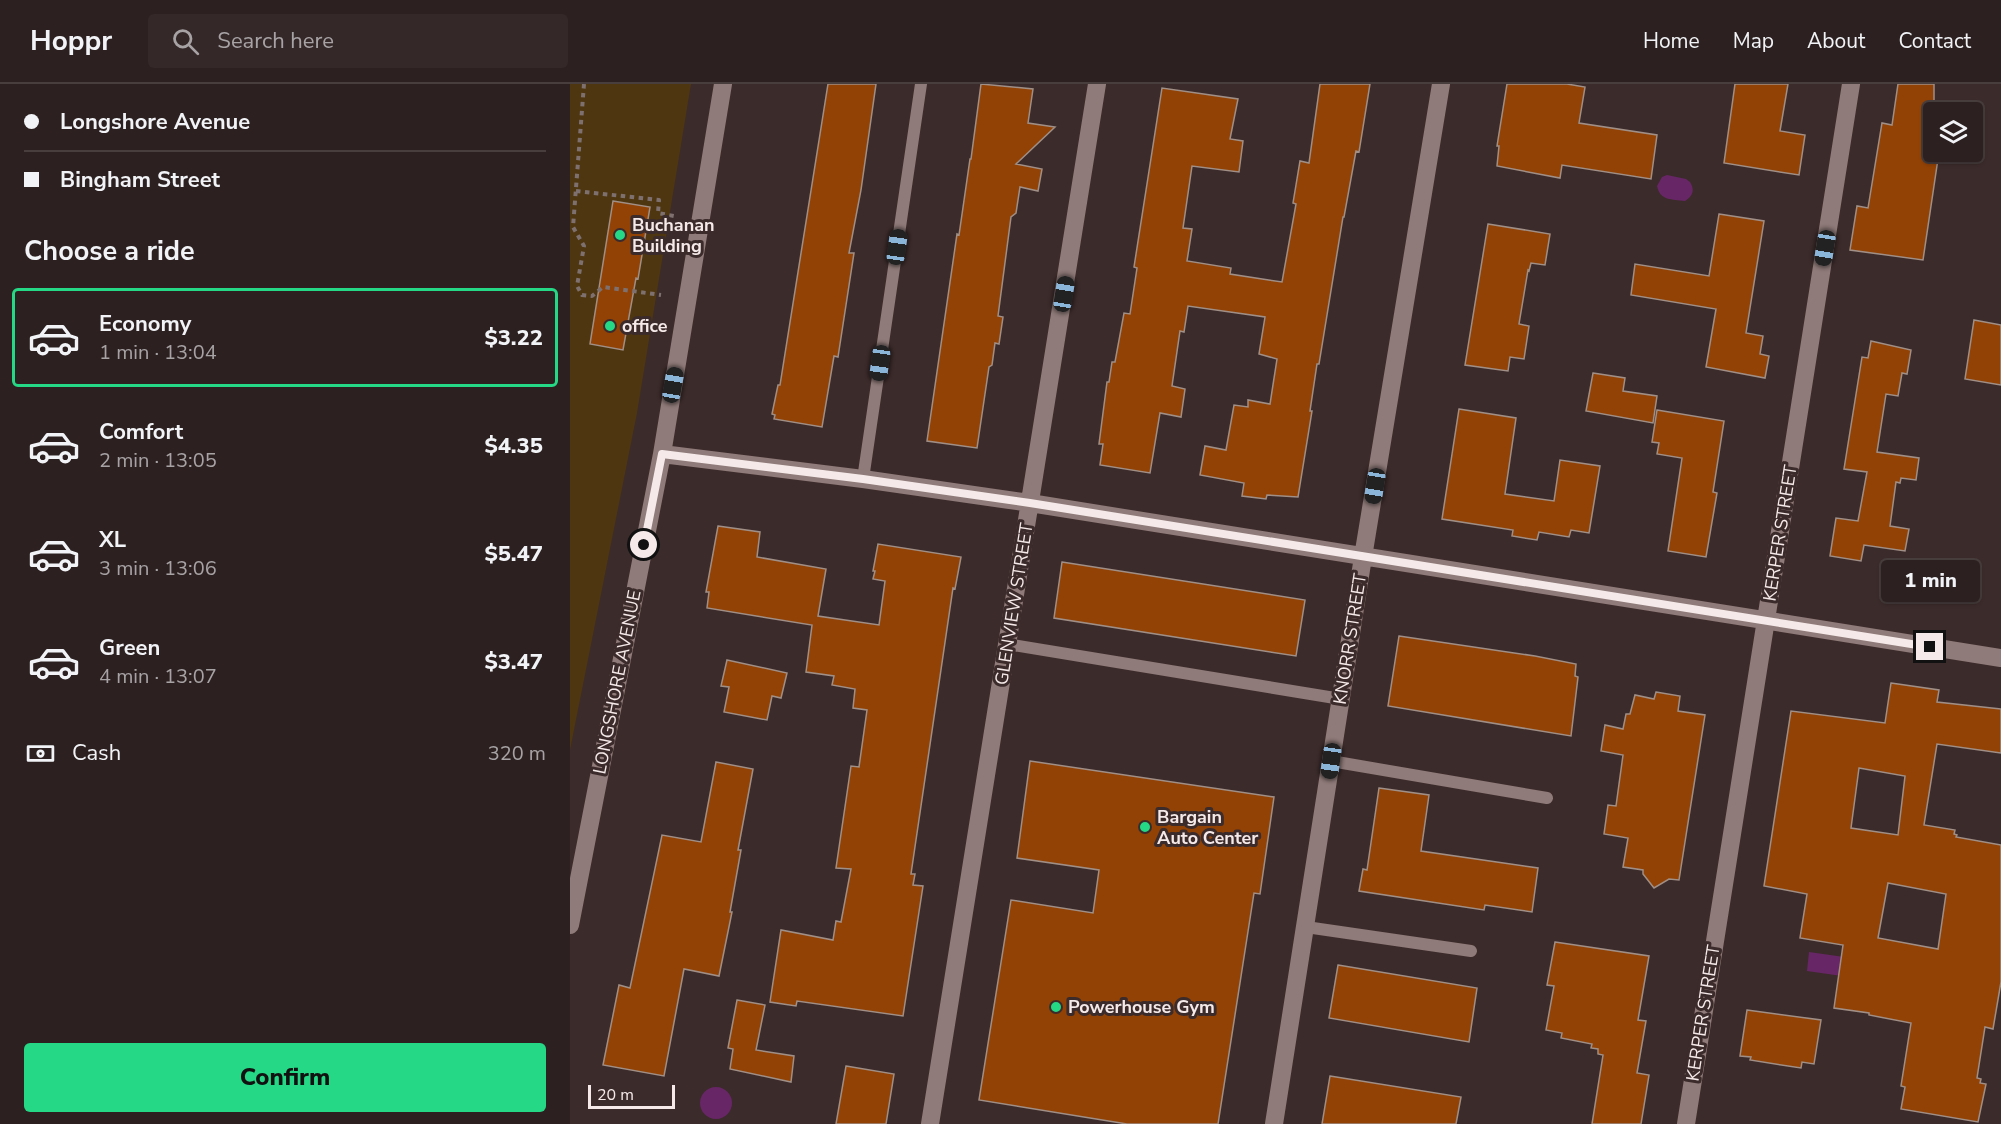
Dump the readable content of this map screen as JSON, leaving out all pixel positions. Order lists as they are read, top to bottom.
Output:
{
  "streets": {
    "street": [
      "KERPER STREET",
      "GLENVIEW STREET",
      "KNORR STREET",
      "LONGSHORE AVENUE"
    ]
  },
  "places": [
    "Buchanan Building",
    "office",
    "Bargain Auto Center",
    "Powerhouse Gym"
  ],
  "scale_bar": "20 m",
  "page": {
    "header": "Hoppr",
    "search": "Search here",
    "nav": [
      "Home",
      "Map",
      "About",
      "Contact"
    ],
    "banner": ["Longshore Avenue", "Bingham Street"],
    "heading": "Choose a ride",
    "list": [
      {
        "name": "Economy",
        "note": "1 min · 13:04",
        "value": "$3.22"
      },
      {
        "name": "Comfort",
        "note": "2 min · 13:05",
        "value": "$4.35"
      },
      {
        "name": "XL",
        "note": "3 min · 13:06",
        "value": "$5.47"
      },
      {
        "name": "Green",
        "note": "4 min · 13:07",
        "value": "$3.47"
      }
    ],
    "bubble": "1 min",
    "pay": ["Cash", "320 m"],
    "buttons": "Confirm",
    "scale": "20 m"
  }
}
